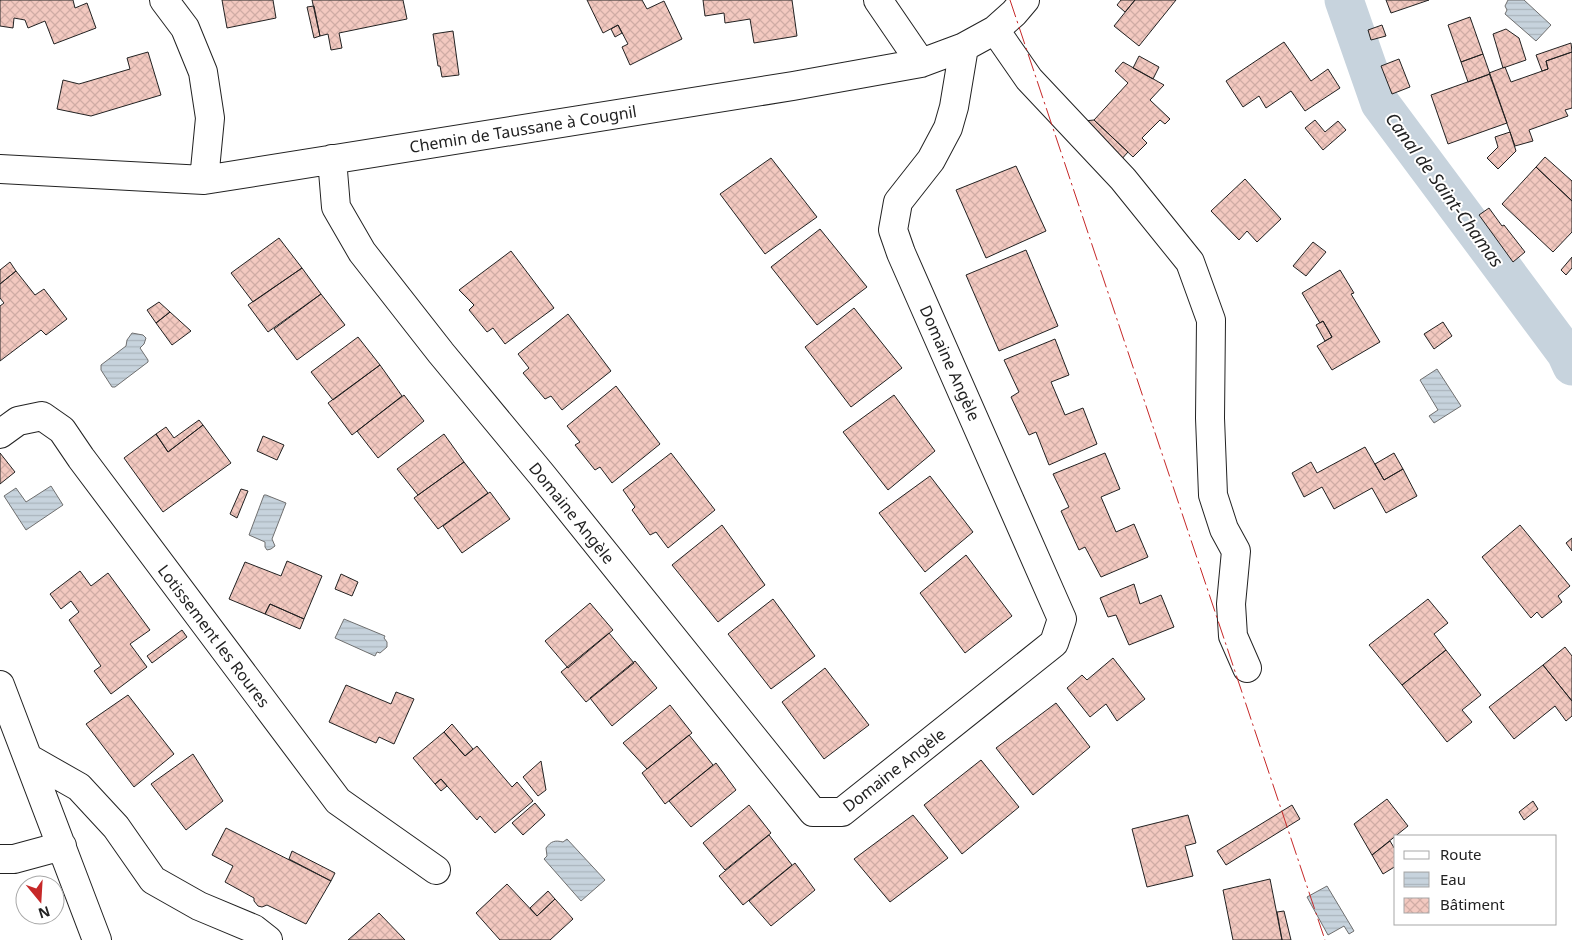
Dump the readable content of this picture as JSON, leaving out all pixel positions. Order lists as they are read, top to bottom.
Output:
{
  "streets": {
    "street": ["Chemin de Taussane à Cougnil", "Domaine Angèle", "Lotissement les Roures"]
  },
  "crossings": [
    ["Chemin de Taussane à Cougnil", "Domaine Angèle"]
  ],
  "water": ["Canal de Saint-Chamas"],
  "legend": ["Route", "Eau", "Bâtiment"],
  "north": "bottom"
}
